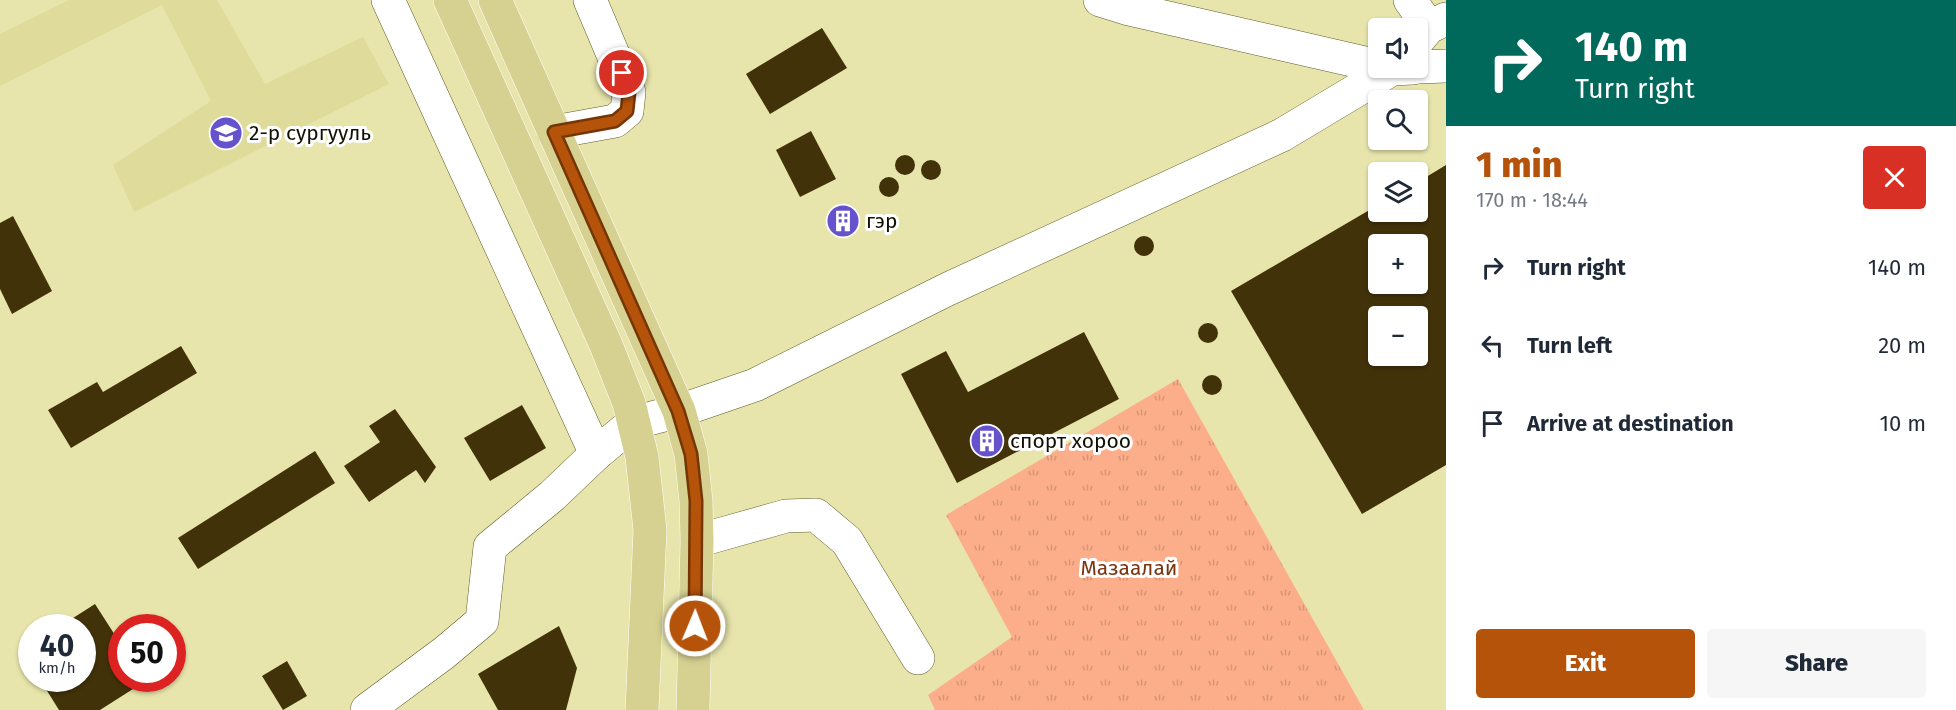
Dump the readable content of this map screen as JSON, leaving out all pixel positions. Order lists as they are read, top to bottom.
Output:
{
  "parks": ["Мазаалай"],
  "places": {
    "school or university": ["2-р сургууль"],
    "building": ["гэр", "спорт хороо"]
  },
  "page": {
    "turn": ["140 m", "Turn right"],
    "map_buttons": ["+", "−"],
    "heading": ["1 min", "170 m · 18:44"],
    "list": [
      {
        "name": "Turn right",
        "value": "140 m"
      },
      {
        "name": "Turn left",
        "value": "20 m"
      },
      {
        "name": "Arrive at destination",
        "value": "10 m"
      }
    ],
    "speed": "40 km/h",
    "limit": "50",
    "buttons": ["Exit", "Share"]
  }
}
